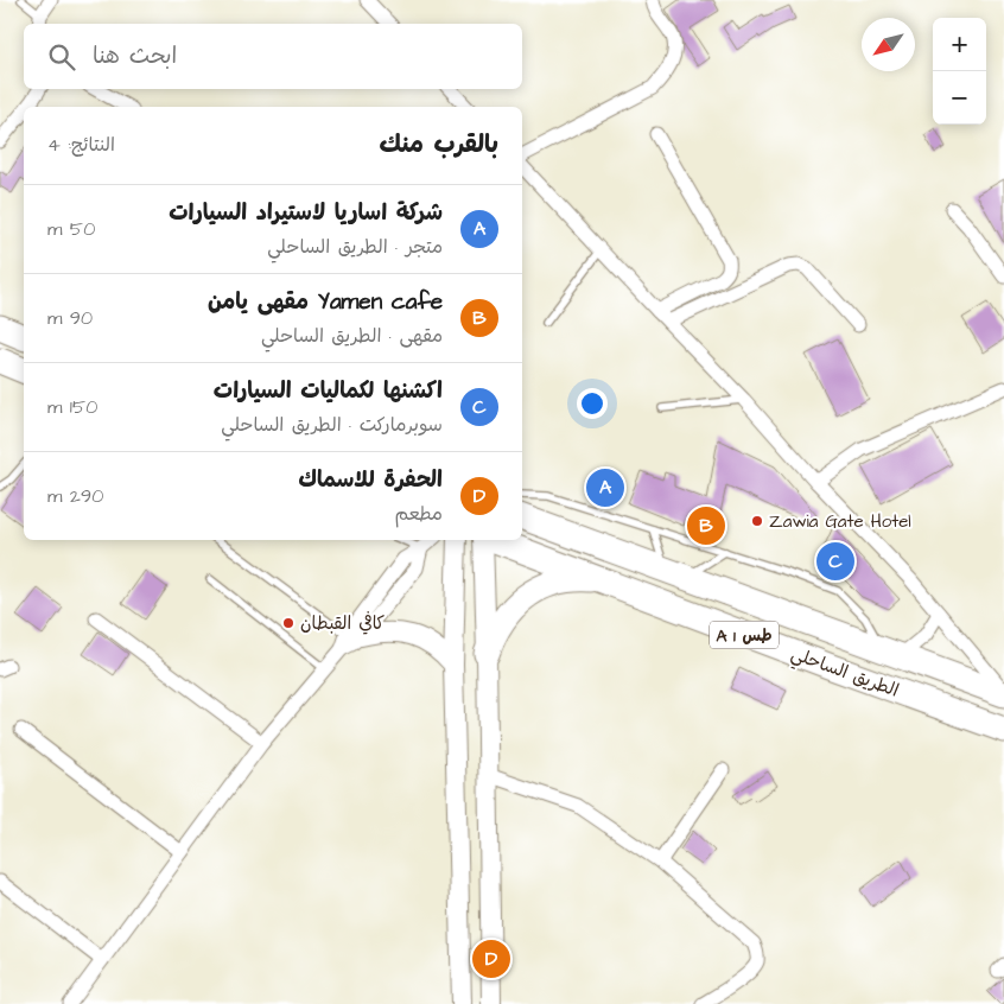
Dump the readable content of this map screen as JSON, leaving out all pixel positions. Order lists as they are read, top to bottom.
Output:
{
  "streets": {
    "highway": ["A 1 طس", "الطريق الساحلي"]
  },
  "places": ["Zawia Gate Hotel", "كافي القبطان"],
  "north": "bottom left",
  "page": {
    "map_buttons": ["+", "−"],
    "search": "ابحث هنا",
    "heading": ["بالقرب منك", "النتائج: 4"],
    "list": [
      {
        "mark": "A",
        "name": "شركة اساريا لاستيراد السيارات",
        "note": "متجر · الطريق الساحلي",
        "value": "50 m"
      },
      {
        "mark": "B",
        "name": "Yamen cafe مقهى يامن",
        "note": "مقهى · الطريق الساحلي",
        "value": "90 m"
      },
      {
        "mark": "C",
        "name": "اكشنها لكماليات السيارات",
        "note": "سوبرماركت · الطريق الساحلي",
        "value": "150 m"
      },
      {
        "mark": "D",
        "name": "الحفرة للاسماك",
        "note": "مطعم",
        "value": "290 m"
      }
    ],
    "pins": [
      "A",
      "B",
      "C",
      "D"
    ]
  }
}
